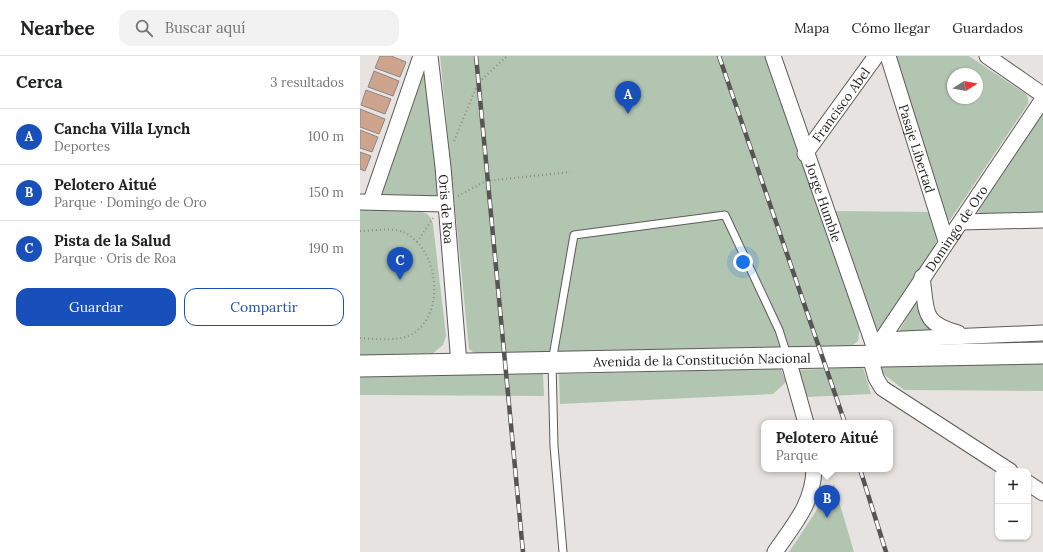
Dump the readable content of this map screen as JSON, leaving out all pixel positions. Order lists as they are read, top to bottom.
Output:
{
  "streets": {
    "main road": ["Avenida de la Constitución Nacional"],
    "street": [
      "Francisco Abel",
      "Pasaje Libertad",
      "Jorge Humble",
      "Oris de Roa",
      "Domingo de Oro"
    ]
  },
  "crossings": [
    ["Francisco Abel", "Jorge Humble"],
    ["Pasaje Libertad", "Domingo de Oro"],
    ["Jorge Humble", "Domingo de Oro"],
    ["Jorge Humble", "Avenida de la Constitución Nacional"],
    ["Oris de Roa", "Avenida de la Constitución Nacional"],
    ["Domingo de Oro", "Avenida de la Constitución Nacional"]
  ],
  "north": "right",
  "page": {
    "header": "Nearbee",
    "search": "Buscar aquí",
    "nav": ["Mapa", "Cómo llegar", "Guardados"],
    "heading": ["Cerca", "3 resultados"],
    "pins": ["A", "C", "B"],
    "list": [
      {
        "mark": "A",
        "name": "Cancha Villa Lynch",
        "note": "Deportes",
        "value": "100 m"
      },
      {
        "mark": "B",
        "name": "Pelotero Aitué",
        "note": "Parque · Domingo de Oro",
        "value": "150 m"
      },
      {
        "mark": "C",
        "name": "Pista de la Salud",
        "note": "Parque · Oris de Roa",
        "value": "190 m"
      }
    ],
    "buttons": ["Guardar", "Compartir"],
    "popup": ["Pelotero Aitué", "Parque"],
    "map_buttons": ["+", "−"]
  }
}
